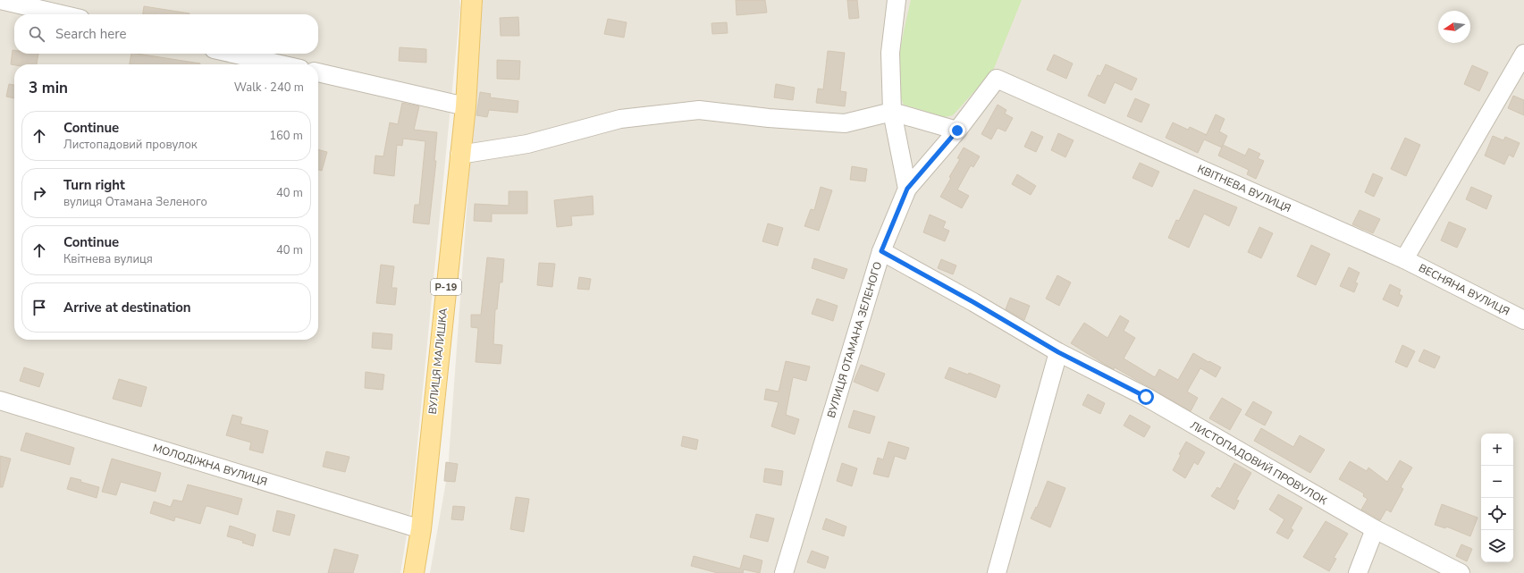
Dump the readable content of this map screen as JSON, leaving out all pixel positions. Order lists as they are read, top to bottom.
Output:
{
  "streets": {
    "main road": ["Р-19", "ВУЛИЦЯ МАЛИШКА"],
    "street": [
      "КВІТНЕВА ВУЛИЦЯ",
      "ВЕСНЯНА ВУЛИЦЯ",
      "ВУЛИЦЯ ОТАМАНА ЗЕЛЕНОГО",
      "ЛИСТОПАДОВИЙ ПРОВУЛОК",
      "МОЛОДІЖНА ВУЛИЦЯ"
    ]
  },
  "crossings": [
    ["КВІТНЕВА ВУЛИЦЯ", "ВЕСНЯНА ВУЛИЦЯ"],
    ["КВІТНЕВА ВУЛИЦЯ", "ВУЛИЦЯ ОТАМАНА ЗЕЛЕНОГО"],
    ["ВУЛИЦЯ ОТАМАНА ЗЕЛЕНОГО", "ЛИСТОПАДОВИЙ ПРОВУЛОК"],
    ["ВУЛИЦЯ МАЛИШКА", "МОЛОДІЖНА ВУЛИЦЯ"]
  ],
  "north": "left",
  "page": {
    "search": "Search here",
    "heading": ["3 min", "Walk · 240 m"],
    "list": [
      ["Continue", "Листопадовий провулок", "160 m"],
      ["Turn right", "вулиця Отамана Зеленого", "40 m"],
      ["Continue", "Квітнева вулиця", "40 m"],
      "Arrive at destination"
    ],
    "map_buttons": ["+", "−"]
  }
}
